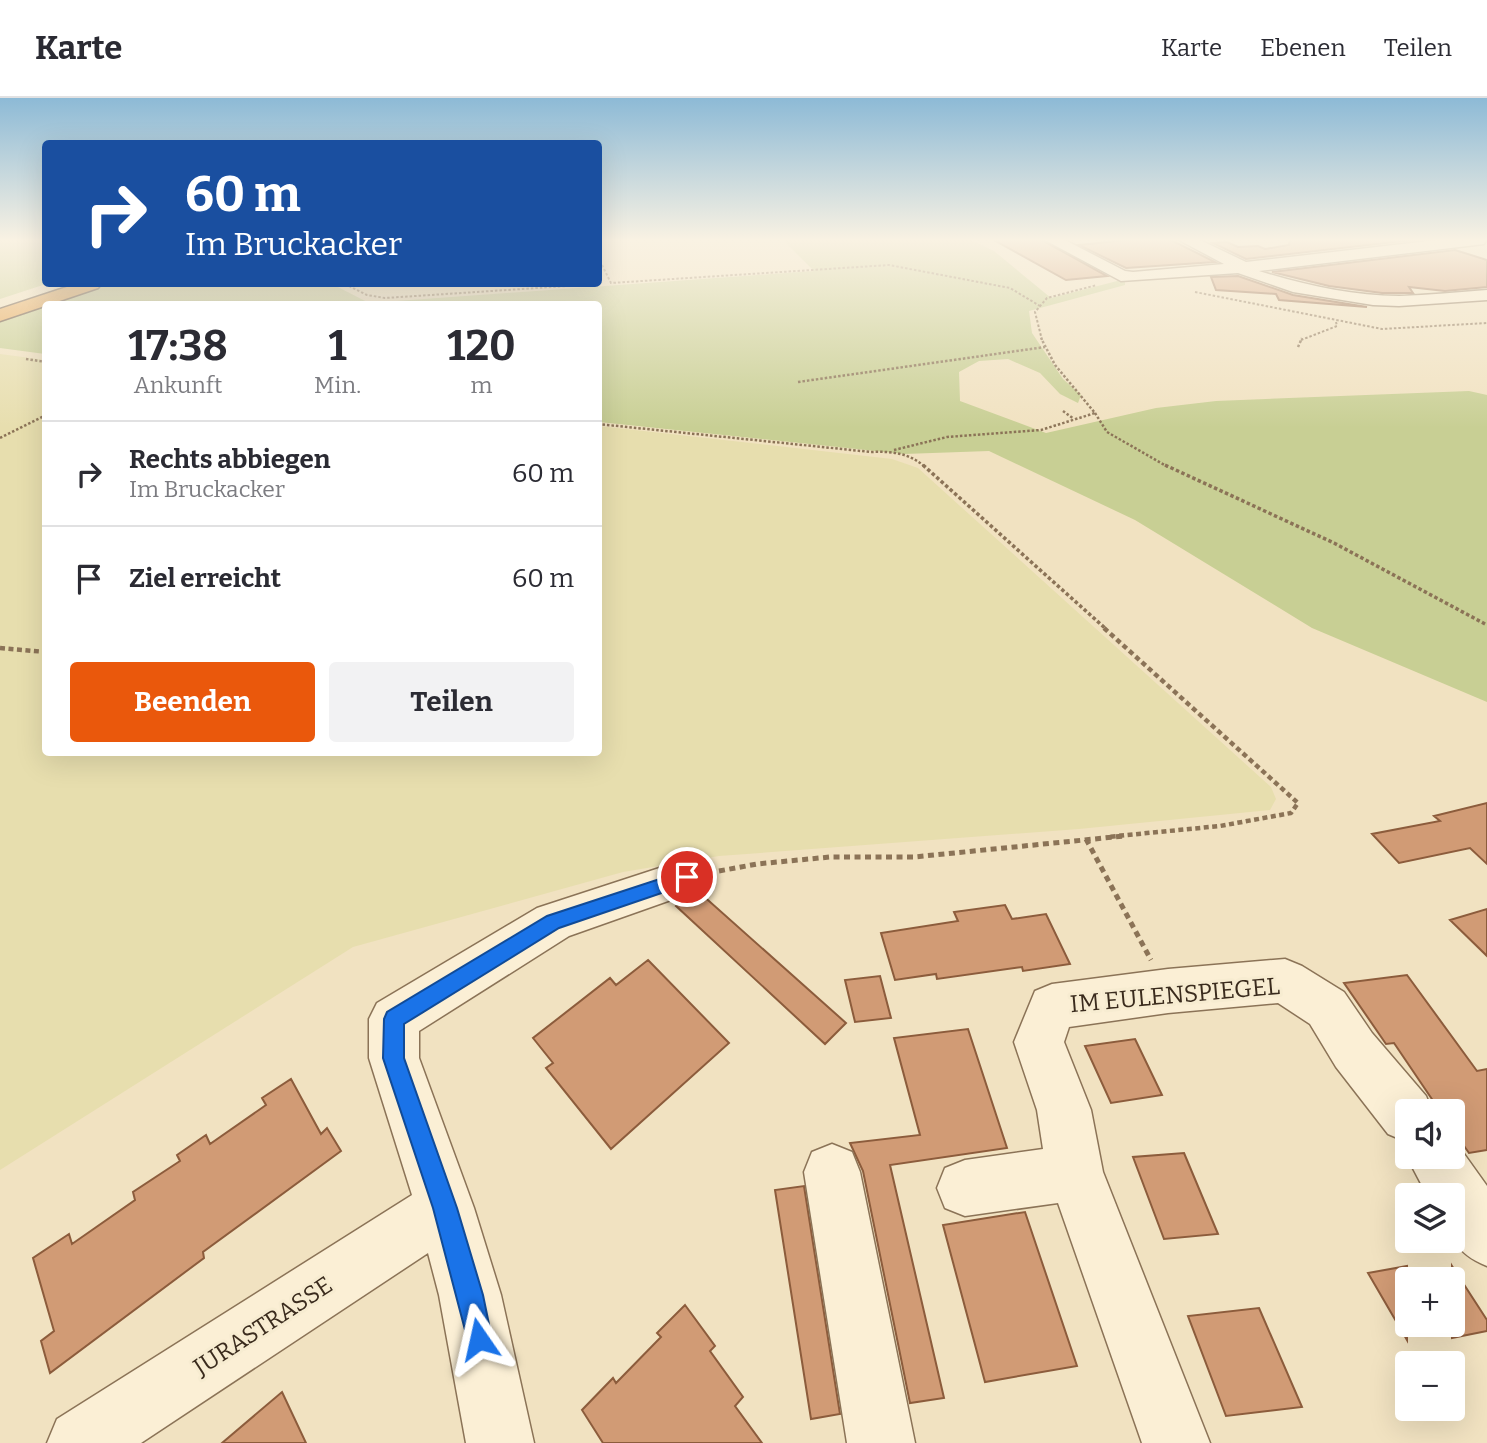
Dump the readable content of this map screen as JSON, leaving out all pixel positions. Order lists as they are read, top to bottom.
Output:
{
  "streets": {
    "street": ["IM EULENSPIEGEL", "JURASTRASSE"]
  },
  "page": {
    "header": "Karte",
    "nav": ["Karte", "Ebenen", "Teilen"],
    "turn": ["60 m", "Im Bruckacker"],
    "eta": [
      "17:38",
      "Ankunft",
      "1",
      "Min.",
      "120",
      "m"
    ],
    "list": [
      {
        "name": "Rechts abbiegen",
        "note": "Im Bruckacker",
        "value": "60 m"
      },
      {
        "name": "Ziel erreicht",
        "value": "60 m"
      }
    ],
    "buttons": ["Beenden", "Teilen"],
    "map_buttons": ["+", "−"]
  }
}
